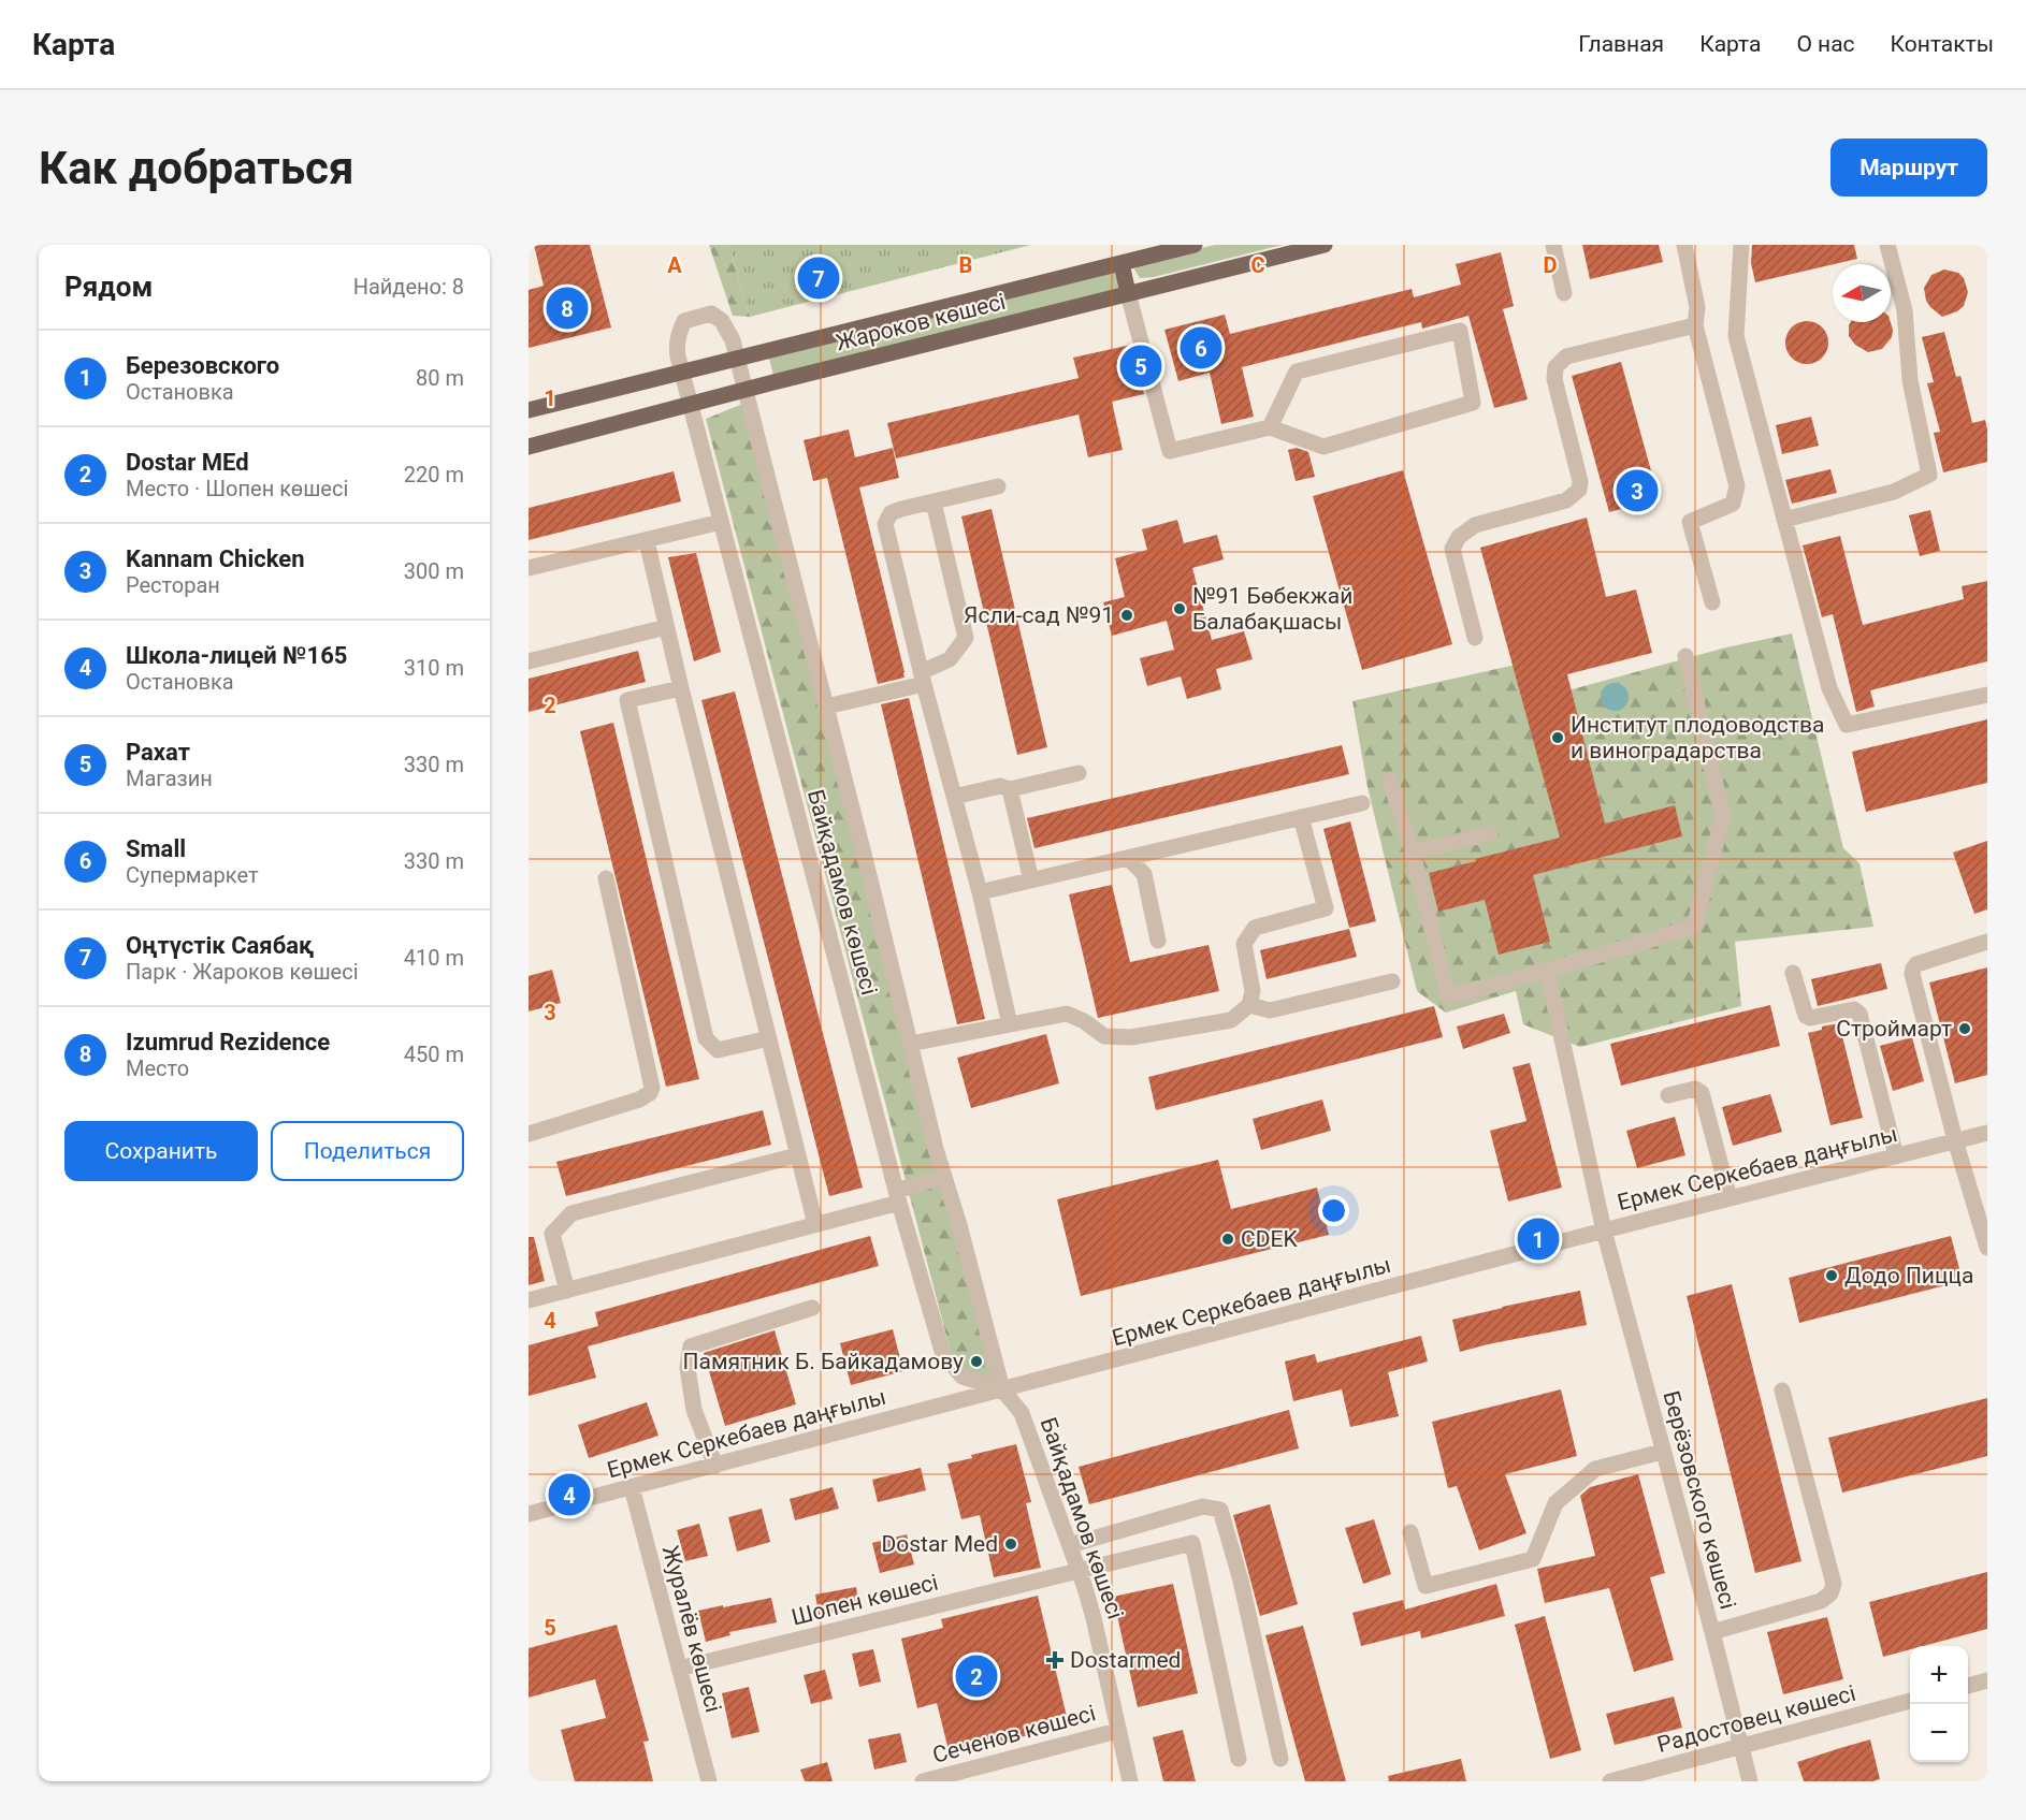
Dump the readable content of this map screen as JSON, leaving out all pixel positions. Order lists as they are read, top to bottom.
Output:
{
  "streets": {
    "main road": ["Жароков көшесі"],
    "street": [
      "Байқадамов көшесі",
      "Ермек Серкебаев даңғылы",
      "Берёзовского көшесі",
      "Шопен көшесі",
      "Журалёв көшесі",
      "Радостовец көшесі",
      "Сеченов көшесі"
    ]
  },
  "crossings": [
    ["Жароков көшесі", "Байқадамов көшесі"],
    ["Байқадамов көшесі", "Ермек Серкебаев даңғылы"],
    ["Байқадамов көшесі", "Шопен көшесі"],
    ["Байқадамов көшесі", "Сеченов көшесі"],
    ["Ермек Серкебаев даңғылы", "Берёзовского көшесі"],
    ["Ермек Серкебаев даңғылы", "Журалёв көшесі"],
    ["Берёзовского көшесі", "Радостовец көшесі"],
    ["Шопен көшесі", "Журалёв көшесі"]
  ],
  "places": {
    "other": [
      "№91 Бөбекжай Балабақшасы",
      "Ясли-сад №91",
      "Институт плодоводства и виноградарства",
      "Строймарт",
      "CDEK",
      "Додо Пицца",
      "Памятник Б. Байкадамову",
      "Dostar Med"
    ],
    "health": ["Dostarmed"]
  },
  "north": "left",
  "page": {
    "header": "Карта",
    "nav": [
      "Главная",
      "Карта",
      "О нас",
      "Контакты"
    ],
    "buttons": [
      "Маршрут",
      ["Сохранить", "Поделиться"]
    ],
    "title": "Как добраться",
    "heading": ["Рядом", "Найдено: 8"],
    "pins": [
      "7",
      "8",
      "6",
      "5",
      "3",
      "1",
      "4",
      "2"
    ],
    "list": [
      {
        "mark": "1",
        "name": "Березовского",
        "note": "Остановка",
        "value": "80 m"
      },
      {
        "mark": "2",
        "name": "Dostar MEd",
        "note": "Место · Шопен көшесі",
        "value": "220 m"
      },
      {
        "mark": "3",
        "name": "Kannam Chicken",
        "note": "Ресторан",
        "value": "300 m"
      },
      {
        "mark": "4",
        "name": "Школа-лицей №165",
        "note": "Остановка",
        "value": "310 m"
      },
      {
        "mark": "5",
        "name": "Рахат",
        "note": "Магазин",
        "value": "330 m"
      },
      {
        "mark": "6",
        "name": "Small",
        "note": "Супермаркет",
        "value": "330 m"
      },
      {
        "mark": "7",
        "name": "Оңтүстік Саябақ",
        "note": "Парк · Жароков көшесі",
        "value": "410 m"
      },
      {
        "mark": "8",
        "name": "Izumrud Rezidence",
        "note": "Место",
        "value": "450 m"
      }
    ],
    "map_buttons": ["+", "−"]
  },
  "grid": {
    "columns": [
      "A",
      "B",
      "C",
      "D"
    ],
    "rows": [
      "1",
      "2",
      "3",
      "4",
      "5"
    ]
  }
}
